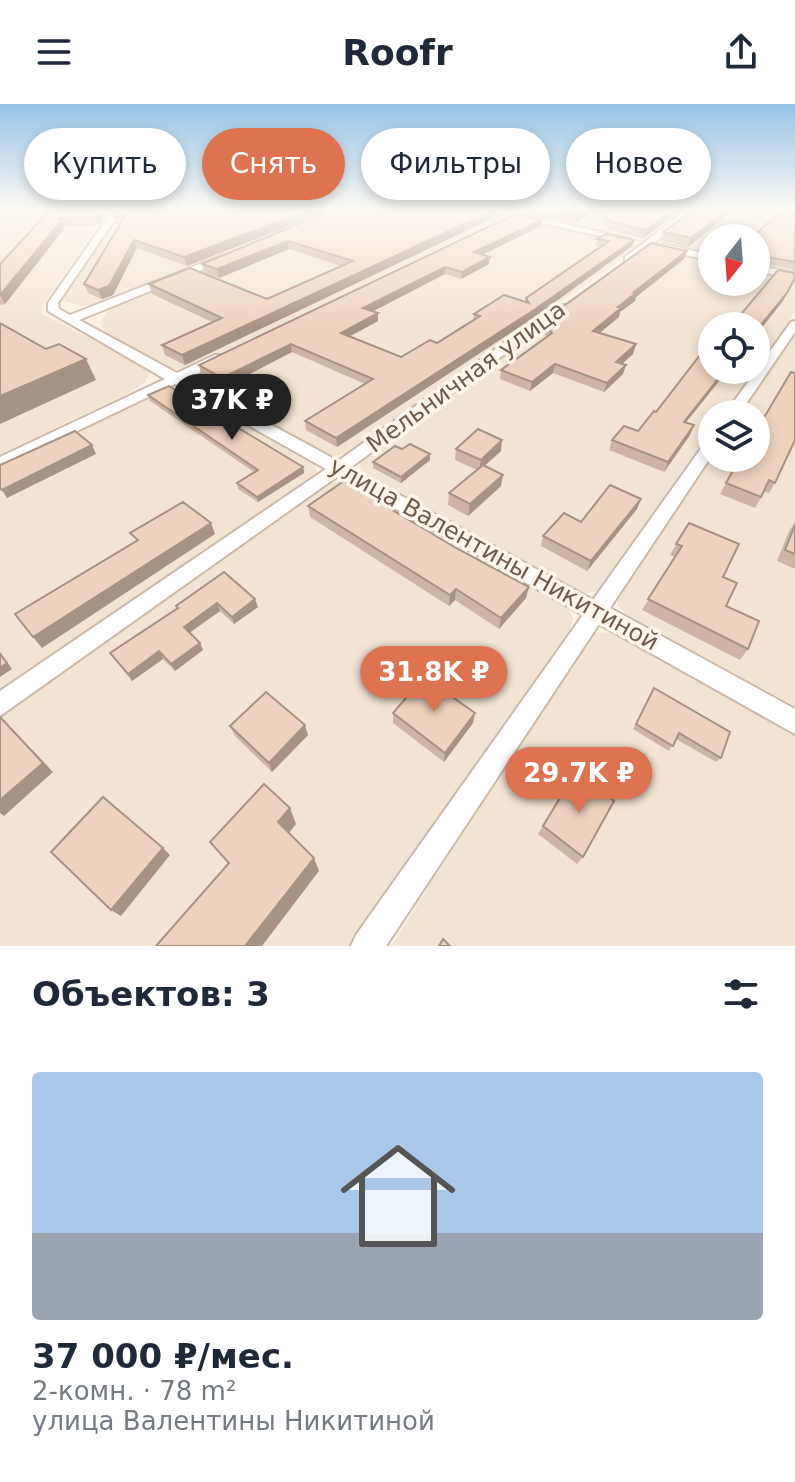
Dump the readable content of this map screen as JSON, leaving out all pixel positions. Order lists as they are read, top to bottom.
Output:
{
  "streets": {
    "street": ["Мельничная улица", "улица Валентины Никитиной"]
  },
  "crossings": [
    ["Мельничная улица", "улица Валентины Никитиной"]
  ],
  "north": "bottom",
  "page": {
    "header": "Roofr",
    "chip": [
      "Купить",
      "Снять",
      "Фильтры",
      "Новое"
    ],
    "price": ["37K ₽", "31.8K ₽", "29.7K ₽"],
    "heading": "Объектов: 3",
    "list": [
      {
        "name": "37 000 ₽/мес.",
        "note": "2-комн. · 78 m² · улица Валентины Никитиной"
      }
    ]
  }
}
